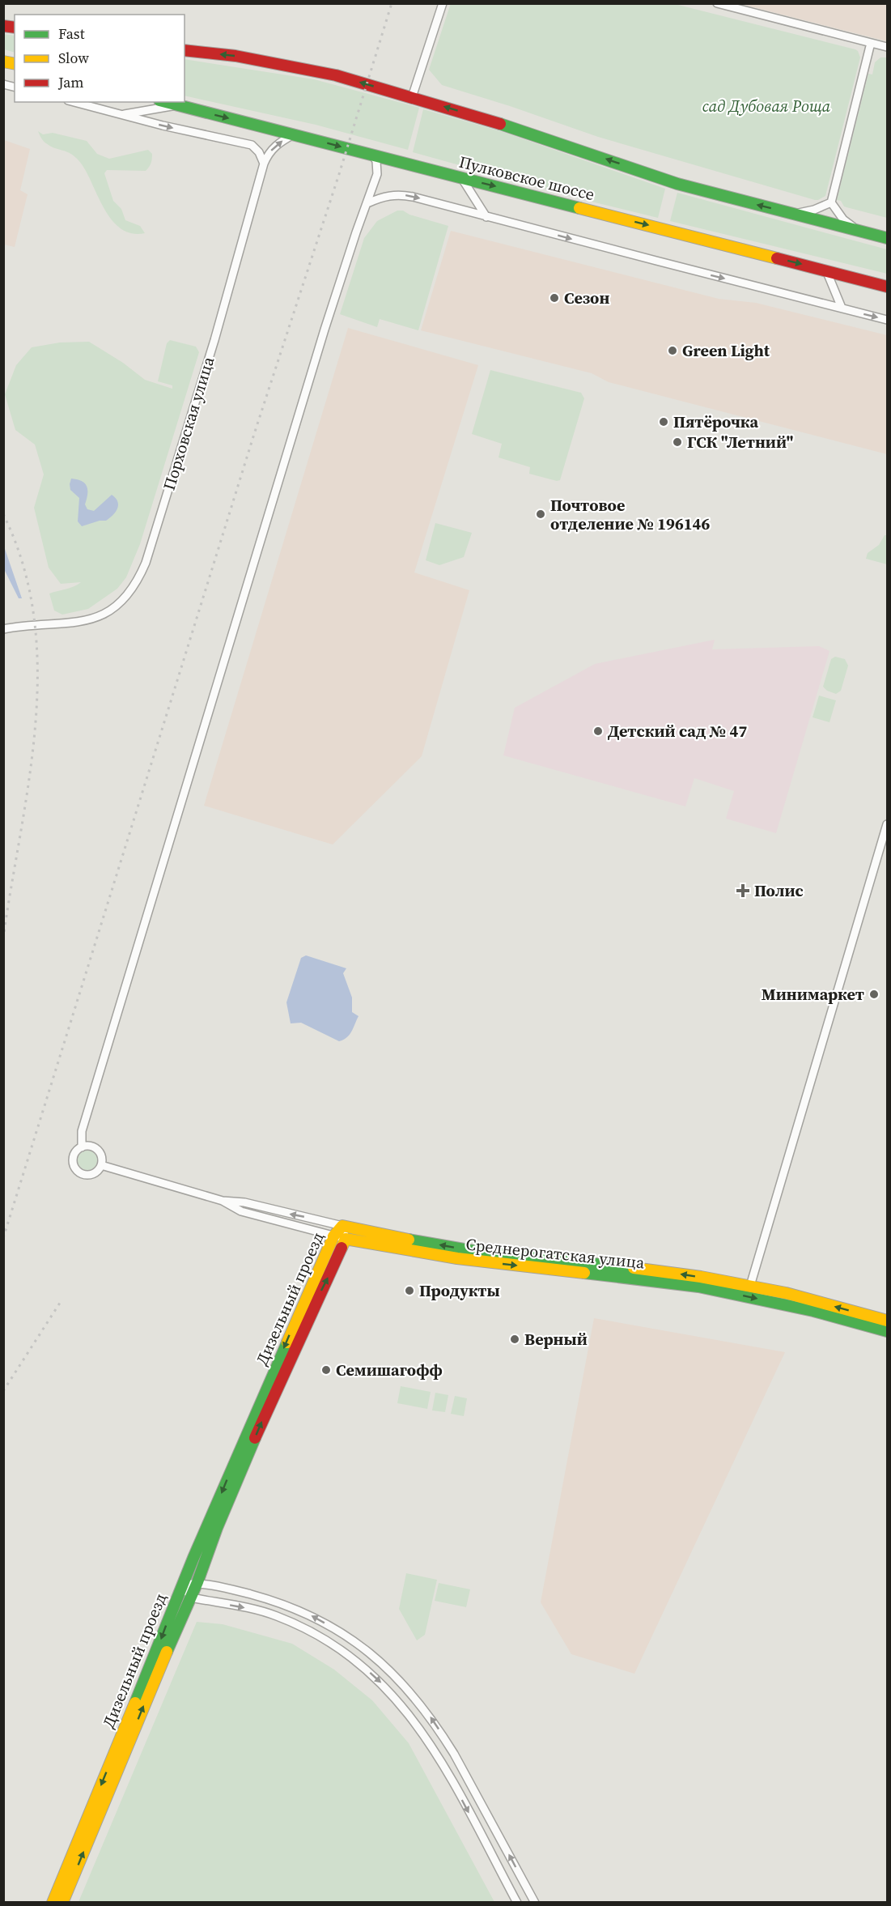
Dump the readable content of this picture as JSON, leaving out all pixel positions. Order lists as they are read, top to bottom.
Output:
{
  "streets": {
    "street": [
      "Пулковское шоссе",
      "Порховская улица",
      "Среднерогатская улица",
      "Дизельный проезд"
    ]
  },
  "crossings": [
    ["Пулковское шоссе", "Порховская улица"],
    ["Среднерогатская улица", "Дизельный проезд"]
  ],
  "parks": ["сад Дубовая Роща"],
  "places": {
    "other": [
      "Сезон",
      "Green Light",
      "Пятёрочка",
      "ГСК \"Летний\"",
      "Почтовое отделение № 196146",
      "Детский сад № 47",
      "Минимаркет",
      "Продукты",
      "Верный",
      "Семишагофф"
    ],
    "health": ["Полис"]
  },
  "legend": ["Fast", "Slow", "Jam"]
}
